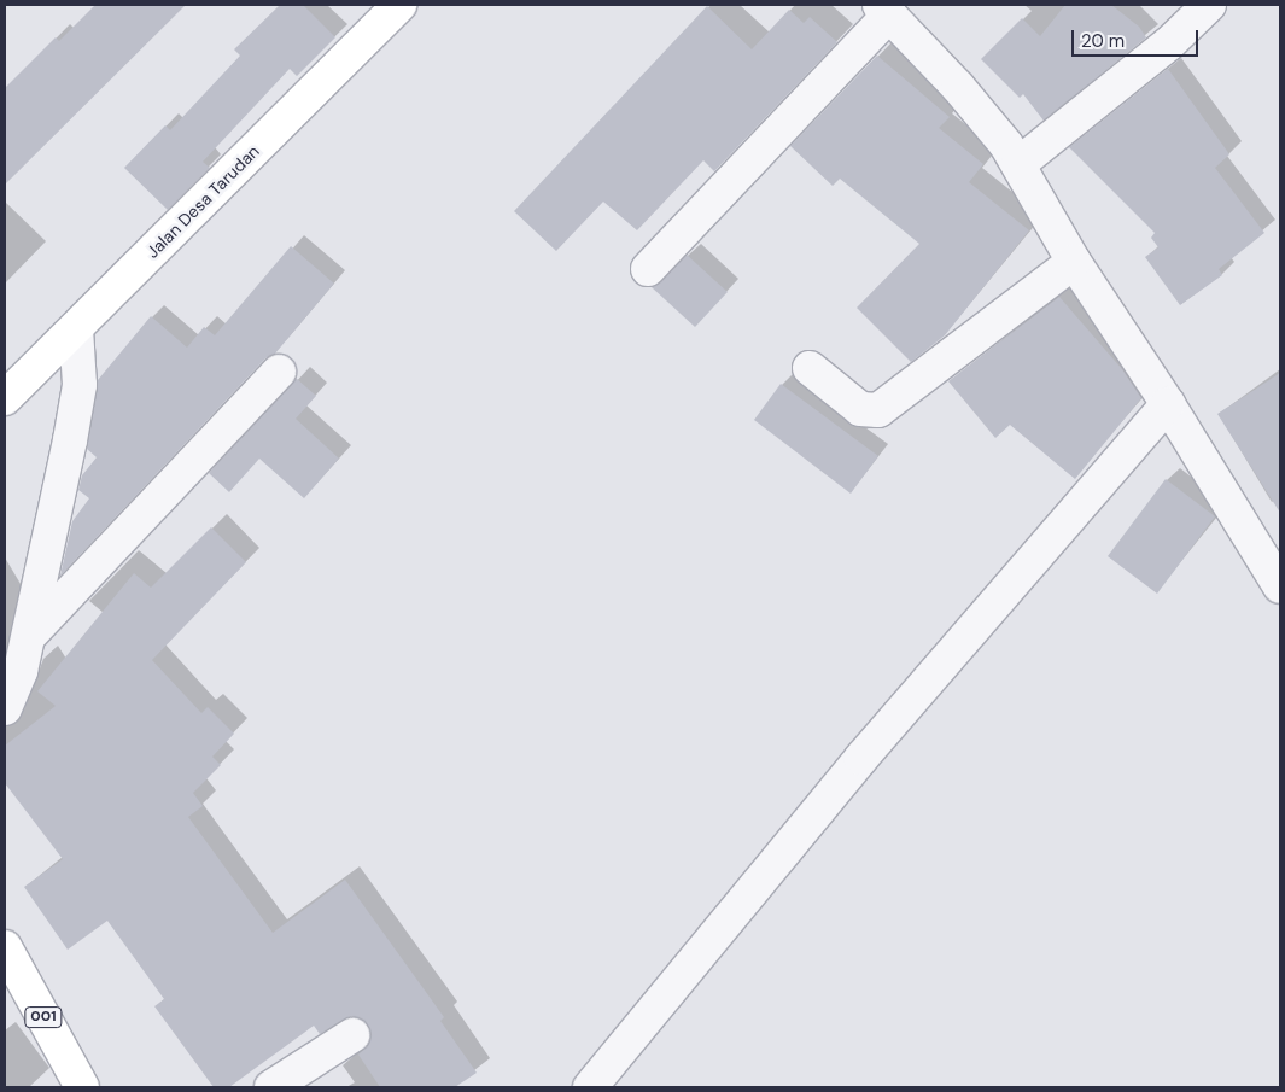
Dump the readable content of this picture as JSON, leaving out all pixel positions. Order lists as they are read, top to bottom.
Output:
{
  "streets": {
    "street": ["Jalan Desa Tarudan", "001"]
  },
  "scale_bar": "20 m"
}
